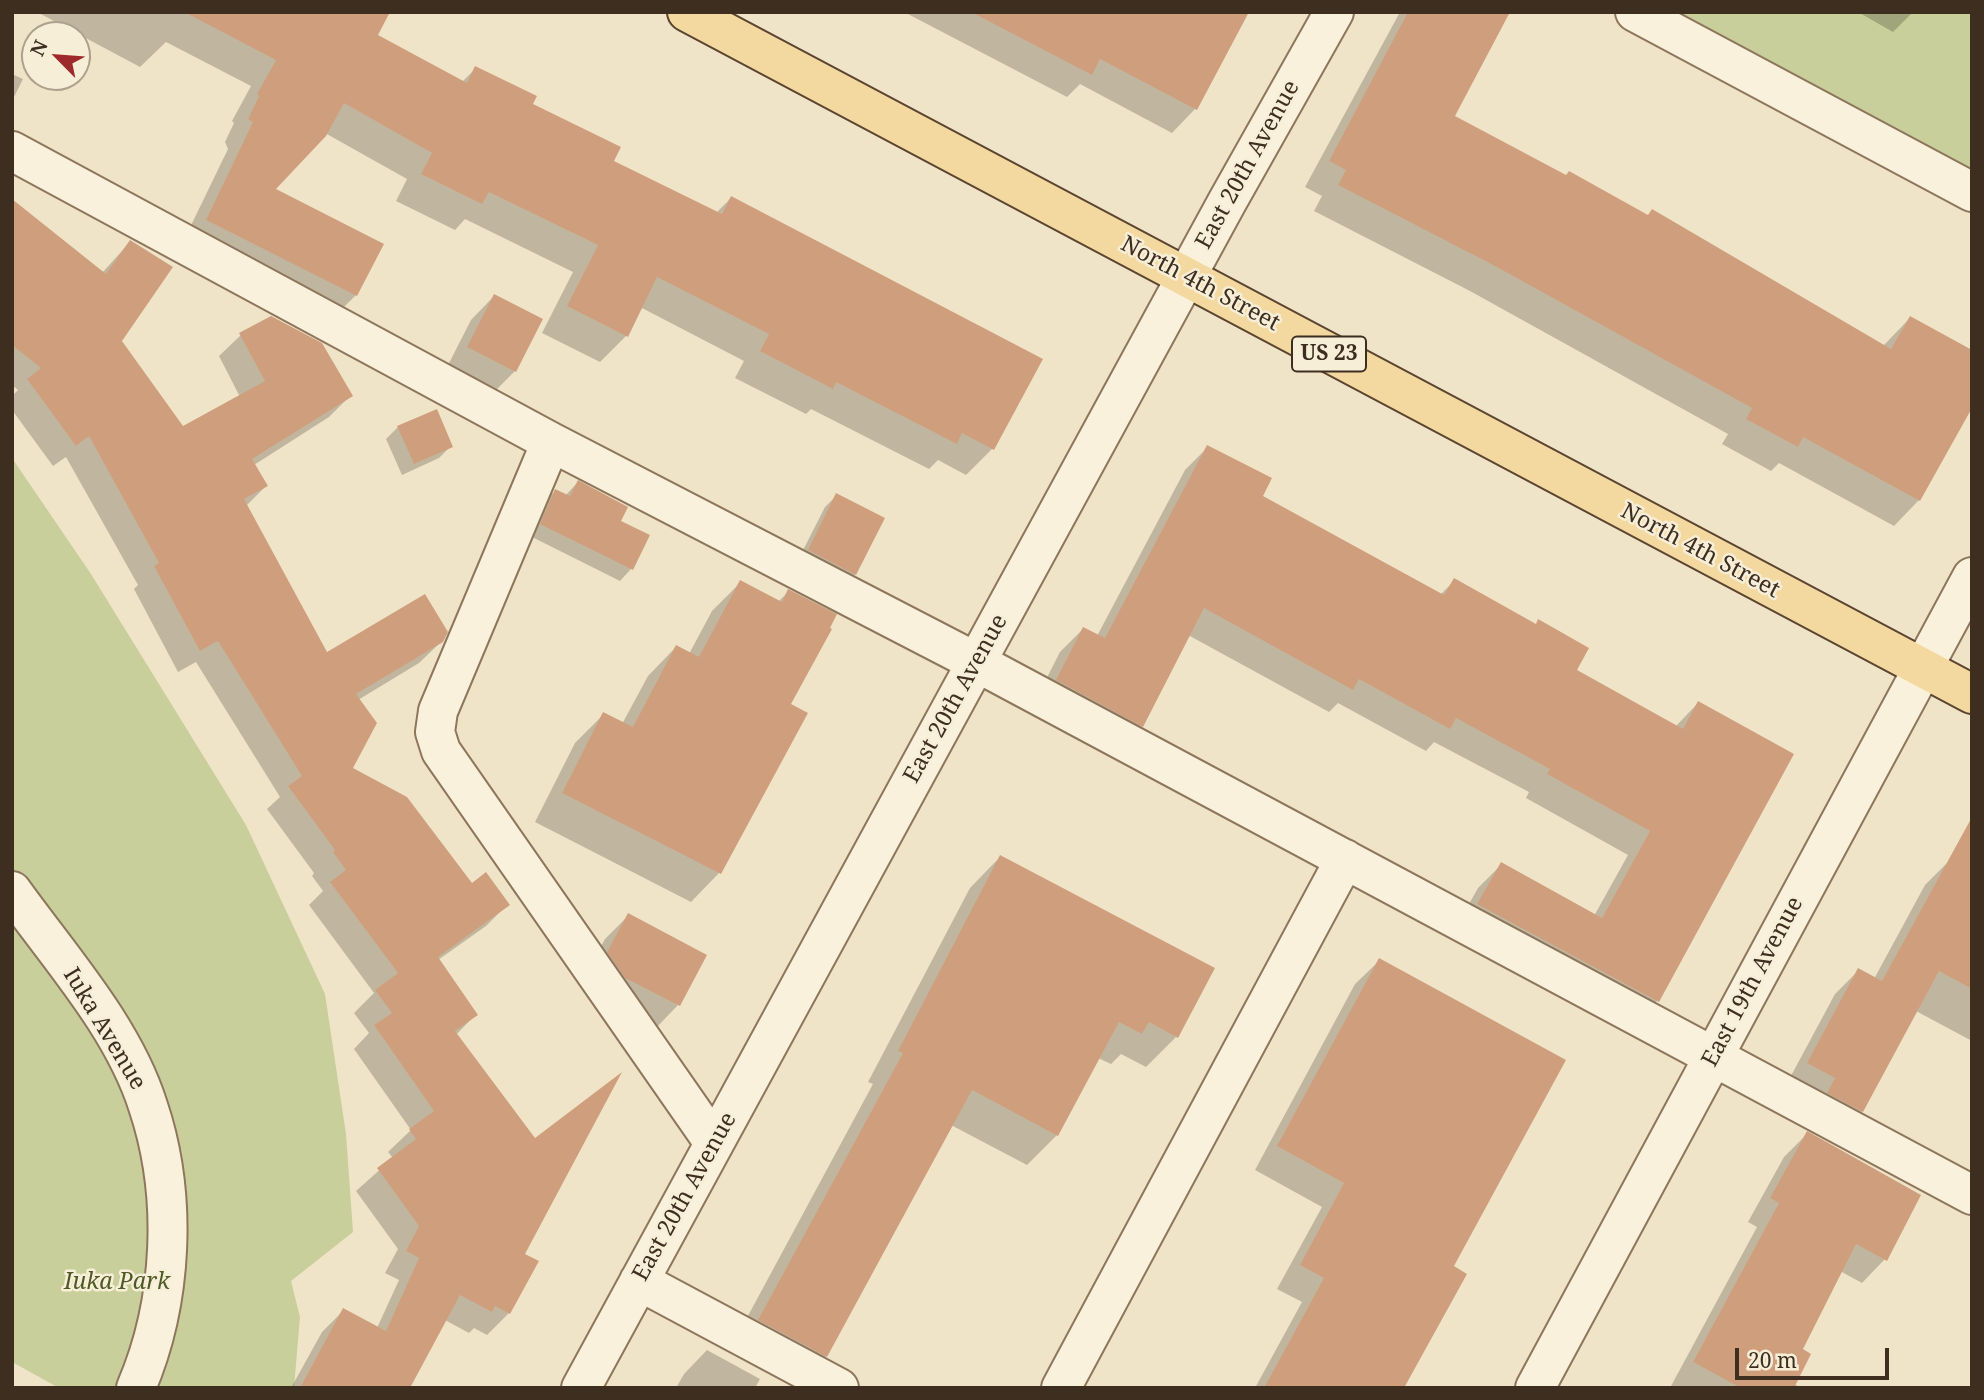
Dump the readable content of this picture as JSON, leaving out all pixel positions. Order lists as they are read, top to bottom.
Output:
{
  "streets": {
    "main road": ["North 4th Street", "US 23"],
    "street": ["East 20th Avenue", "East 19th Avenue", "Iuka Avenue"]
  },
  "crossings": [
    ["East 20th Avenue", "North 4th Street"],
    ["North 4th Street", "East 19th Avenue"]
  ],
  "parks": ["Iuka Park"],
  "scale_bar": "20 m",
  "north": "top left"
}
